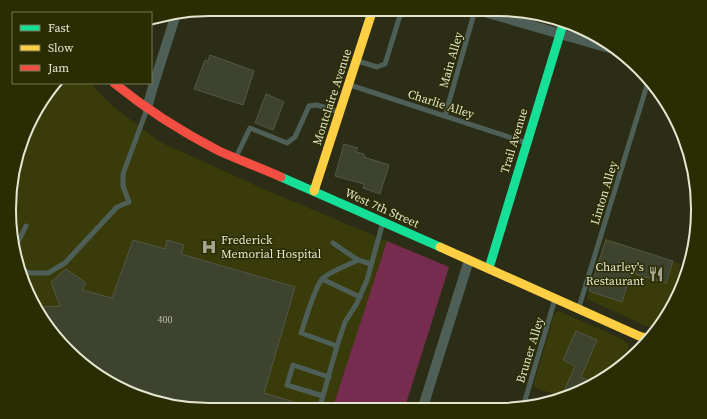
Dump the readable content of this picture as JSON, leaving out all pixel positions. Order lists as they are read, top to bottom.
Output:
{
  "streets": {
    "main road": ["Montclaire Avenue", "Trail Avenue", "West 7th Street"],
    "lane": [
      "Main Alley",
      "Charlie Alley",
      "Linton Alley",
      "Bruner Alley"
    ]
  },
  "crossings": [
    ["Main Alley", "Charlie Alley"],
    ["Montclaire Avenue", "Charlie Alley"],
    ["Montclaire Avenue", "West 7th Street"],
    ["Charlie Alley", "Trail Avenue"],
    ["Trail Avenue", "West 7th Street"],
    ["Linton Alley", "West 7th Street"],
    ["West 7th Street", "Bruner Alley"]
  ],
  "places": {
    "hospital": ["Frederick Memorial Hospital"],
    "restaurant": ["Charley's Restaurant"]
  },
  "house_numbers": ["400"],
  "legend": ["Fast", "Slow", "Jam"]
}
